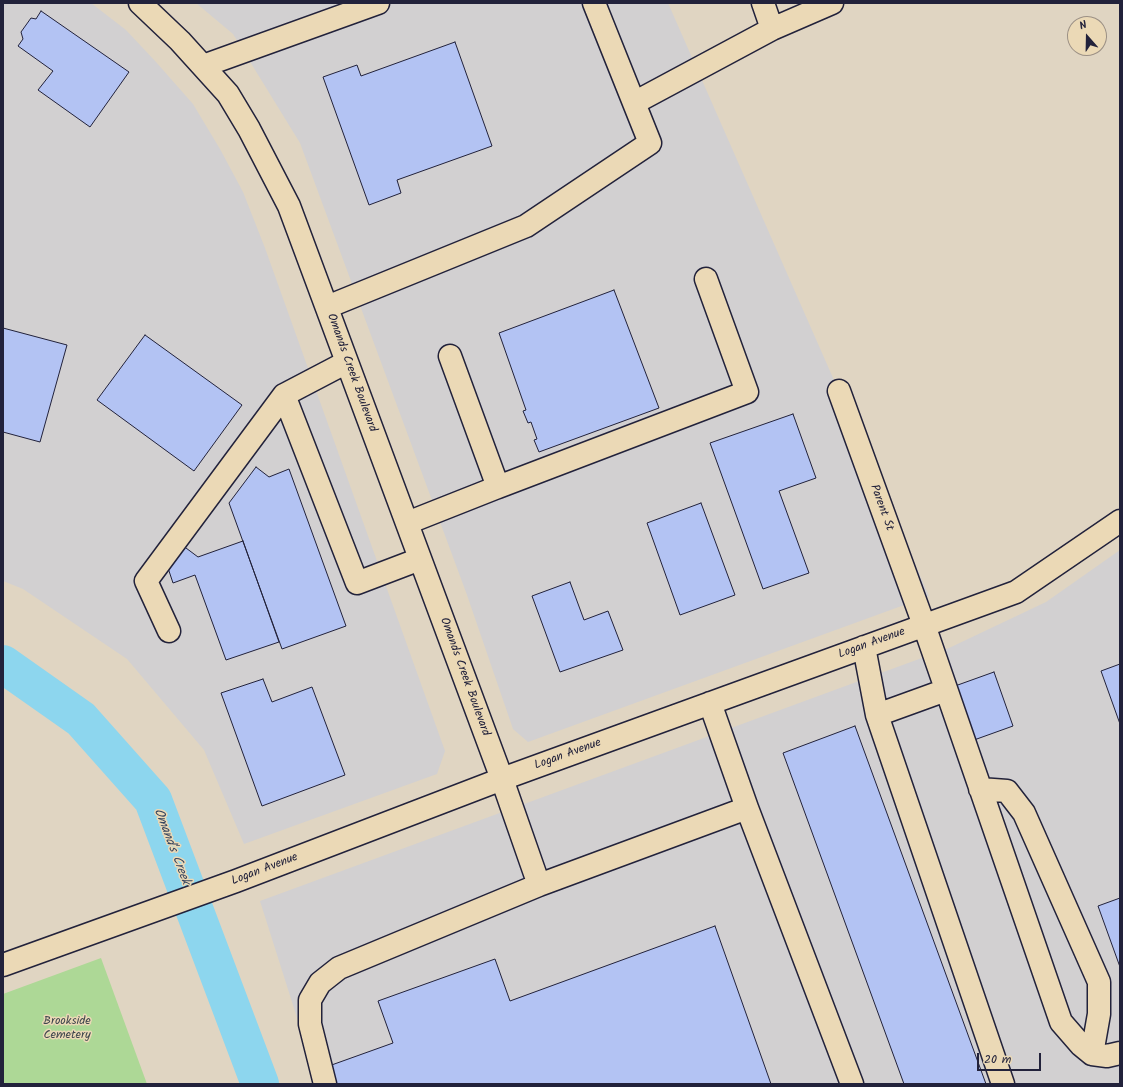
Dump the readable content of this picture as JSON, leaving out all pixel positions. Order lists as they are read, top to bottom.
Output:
{
  "streets": {
    "street": ["Omands Creek Boulevard", "Parent St", "Logan Avenue"]
  },
  "crossings": [
    ["Omands Creek Boulevard", "Logan Avenue"],
    ["Parent St", "Logan Avenue"]
  ],
  "water": ["Omand's Creek"],
  "parks": ["Brookside Cemetery"],
  "scale_bar": "20 m",
  "north": "top"
}
